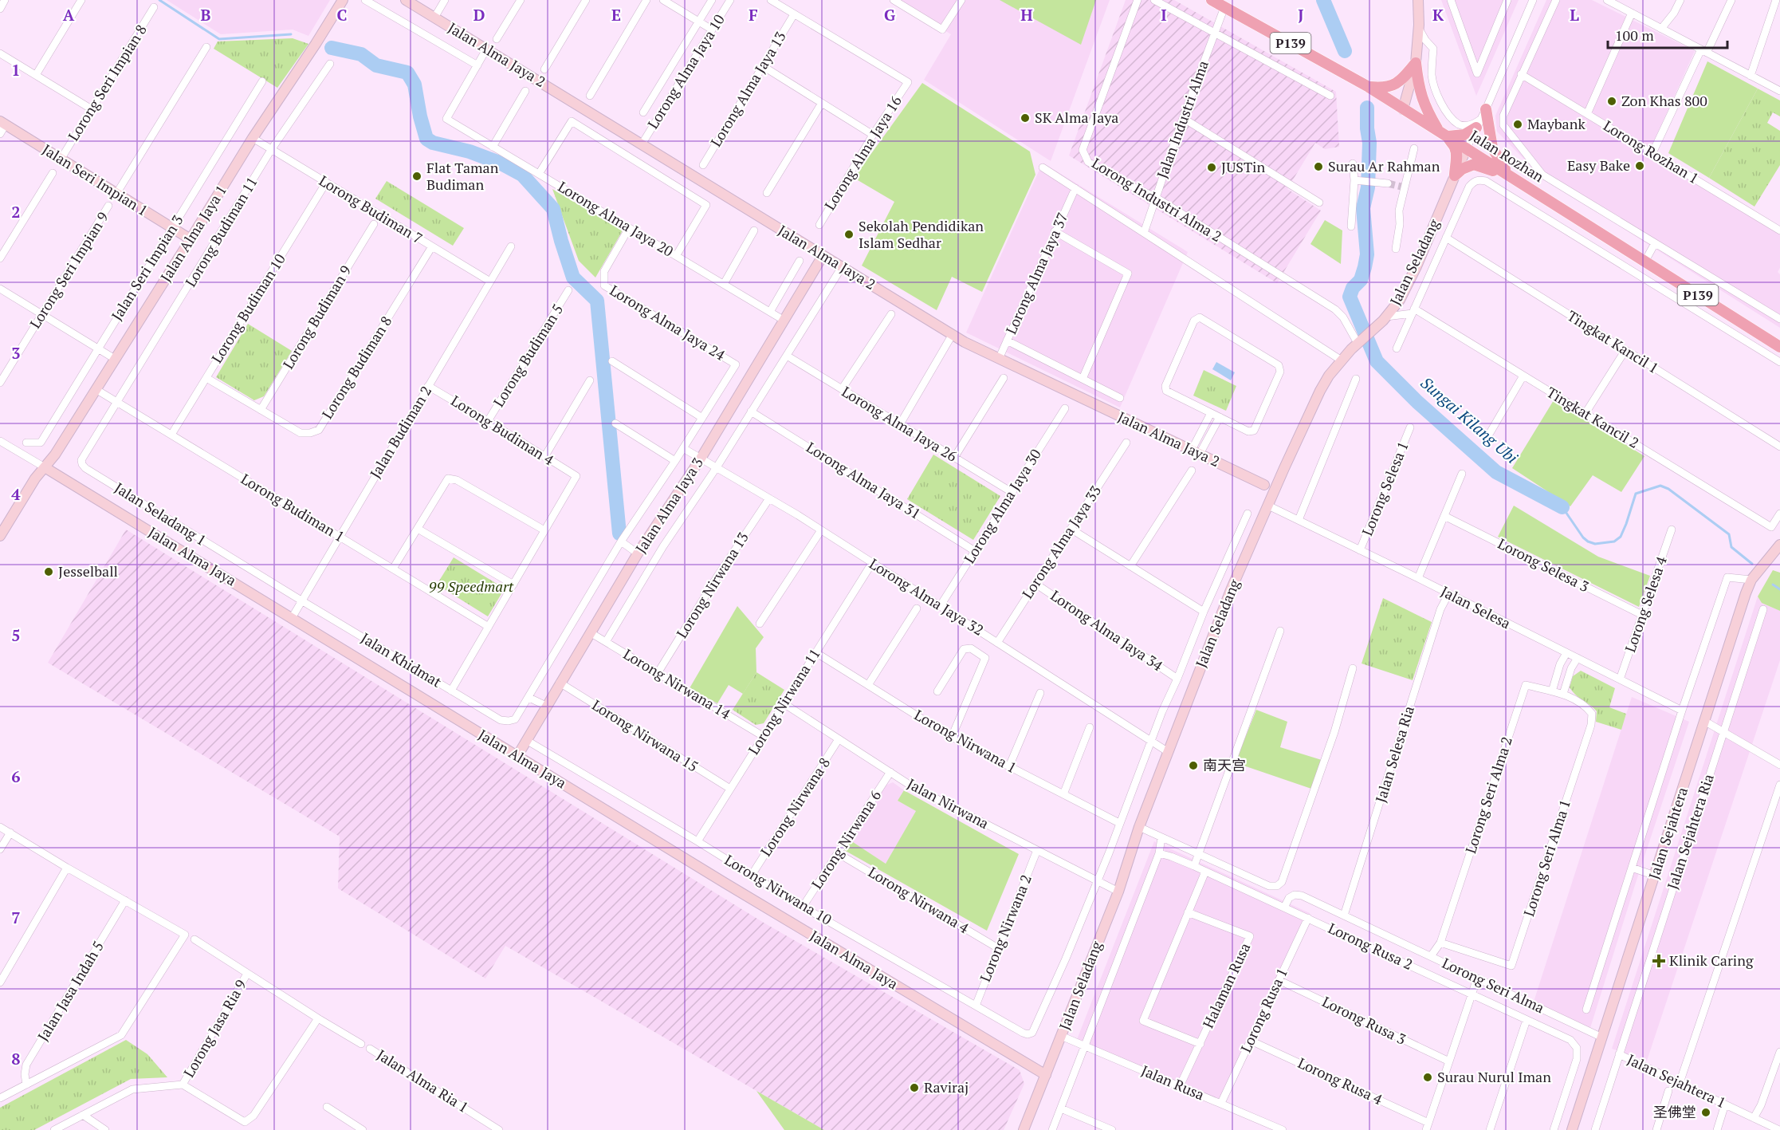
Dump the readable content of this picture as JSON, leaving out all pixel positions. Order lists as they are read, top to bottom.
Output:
{
  "streets": {
    "main road": ["P139", "Jalan Rozhan"],
    "street": [
      "Jalan Alma Jaya 2",
      "Lorong Alma Jaya 10",
      "Lorong Seri Impian 8",
      "Lorong Alma Jaya 13",
      "Jalan Industri Alma",
      "Lorong Rozhan 1",
      "Lorong Alma Jaya 16",
      "Jalan Seri Impian 1",
      "Lorong Industri Alma 2",
      "Lorong Budiman 7",
      "Lorong Alma Jaya 20",
      "Lorong Budiman 11",
      "Jalan Alma Jaya 1",
      "Jalan Seladang",
      "Jalan Seri Impian 3",
      "Lorong Seri Impian 9",
      "Lorong Alma Jaya 37",
      "Lorong Budiman 10",
      "Lorong Budiman 9",
      "Lorong Alma Jaya 24",
      "Tingkat Kancil 1",
      "Lorong Budiman 5",
      "Lorong Budiman 8",
      "Tingkat Kancil 2",
      "Lorong Alma Jaya 26",
      "Lorong Budiman 4",
      "Jalan Budiman 2",
      "Lorong Alma Jaya 31",
      "Lorong Selesa 1",
      "Jalan Alma Jaya 3",
      "Lorong Alma Jaya 30",
      "Lorong Budiman 1",
      "Jalan Seladang 1",
      "Lorong Alma Jaya 33",
      "Jalan Alma Jaya",
      "Lorong Selesa 3",
      "Lorong Nirwana 13",
      "Lorong Alma Jaya 32",
      "Lorong Selesa 4",
      "Jalan Selesa",
      "Lorong Alma Jaya 34",
      "Jalan Khidmat",
      "Lorong Nirwana 14",
      "Lorong Nirwana 11",
      "Lorong Nirwana 15",
      "Lorong Nirwana 1",
      "Jalan Selesa Ria",
      "Lorong Seri Alma 2",
      "Jalan Nirwana",
      "Lorong Nirwana 8",
      "Jalan Sejahtera Ria",
      "Jalan Sejahtera",
      "Lorong Nirwana 6",
      "Lorong Seri Alma 1",
      "Lorong Nirwana 10",
      "Lorong Nirwana 4",
      "Lorong Nirwana 2",
      "Lorong Rusa 2",
      "Halaman Rusa",
      "Lorong Seri Alma",
      "Jalan Jasa Indah 5",
      "Lorong Rusa 1",
      "Lorong Rusa 3",
      "Lorong Jasa Ria 9",
      "Jalan Alma Ria 1",
      "Lorong Rusa 4",
      "Jalan Sejahtera 1",
      "Jalan Rusa"
    ]
  },
  "crossings": [
    ["Jalan Alma Jaya 2", "Lorong Alma Jaya 10"],
    ["Jalan Alma Jaya 2", "Lorong Alma Jaya 20"],
    ["Jalan Alma Jaya 2", "Lorong Alma Jaya 37"],
    ["Jalan Alma Jaya 2", "Jalan Alma Jaya 3"],
    ["Lorong Seri Impian 8", "Jalan Seri Impian 1"],
    ["Lorong Alma Jaya 13", "Lorong Alma Jaya 16"],
    ["Jalan Industri Alma", "Jalan Rozhan"],
    ["Jalan Industri Alma", "Lorong Industri Alma 2"],
    ["Lorong Rozhan 1", "Jalan Rozhan"],
    ["Jalan Rozhan", "Jalan Seladang"],
    ["Jalan Seri Impian 1", "Jalan Alma Jaya 1"],
    ["Jalan Seri Impian 1", "Jalan Seri Impian 3"],
    ["Lorong Industri Alma 2", "Jalan Seladang"],
    ["Lorong Budiman 7", "Lorong Budiman 11"],
    ["Lorong Budiman 7", "Jalan Alma Jaya 1"],
    ["Lorong Budiman 7", "Lorong Budiman 10"],
    ["Lorong Budiman 7", "Lorong Budiman 8"],
    ["Lorong Budiman 7", "Jalan Budiman 2"],
    ["Lorong Alma Jaya 20", "Lorong Alma Jaya 24"],
    ["Lorong Alma Jaya 20", "Jalan Alma Jaya 3"],
    ["Lorong Budiman 11", "Lorong Budiman 1"],
    ["Lorong Budiman 11", "Jalan Seladang 1"],
    ["Jalan Alma Jaya 1", "Lorong Budiman 1"],
    ["Jalan Alma Jaya 1", "Jalan Alma Jaya"],
    ["Jalan Seladang", "Jalan Alma Jaya"],
    ["Jalan Seladang", "Lorong Alma Jaya 32"],
    ["Jalan Seladang", "Jalan Selesa"],
    ["Jalan Seladang", "Lorong Alma Jaya 34"],
    ["Jalan Seladang", "Lorong Nirwana 1"],
    ["Jalan Seladang", "Jalan Nirwana"],
    ["Jalan Seladang", "Lorong Nirwana 10"],
    ["Jalan Seladang", "Lorong Rusa 2"],
    ["Jalan Seladang", "Jalan Rusa"],
    ["Lorong Budiman 10", "Lorong Budiman 8"],
    ["Lorong Budiman 10", "Lorong Budiman 1"],
    ["Lorong Budiman 9", "Lorong Budiman 8"],
    ["Lorong Alma Jaya 24", "Jalan Alma Jaya 3"],
    ["Lorong Budiman 5", "Lorong Budiman 4"],
    ["Lorong Alma Jaya 26", "Jalan Alma Jaya 3"],
    ["Lorong Alma Jaya 26", "Lorong Alma Jaya 30"],
    ["Lorong Budiman 4", "Jalan Budiman 2"],
    ["Jalan Budiman 2", "Lorong Budiman 1"],
    ["Jalan Budiman 2", "Jalan Seladang 1"],
    ["Jalan Budiman 2", "Jalan Alma Jaya"],
    ["Jalan Budiman 2", "Jalan Khidmat"],
    ["Lorong Alma Jaya 31", "Jalan Alma Jaya 3"],
    ["Lorong Alma Jaya 31", "Lorong Alma Jaya 30"],
    ["Lorong Selesa 1", "Jalan Selesa"],
    ["Jalan Alma Jaya 3", "Jalan Alma Jaya"],
    ["Jalan Alma Jaya 3", "Lorong Alma Jaya 32"],
    ["Jalan Alma Jaya 3", "Jalan Khidmat"],
    ["Jalan Alma Jaya 3", "Lorong Nirwana 14"],
    ["Jalan Alma Jaya 3", "Lorong Nirwana 15"],
    ["Jalan Alma Jaya 3", "Lorong Nirwana 10"],
    ["Lorong Alma Jaya 30", "Lorong Alma Jaya 32"],
    ["Lorong Budiman 1", "Jalan Seladang 1"],
    ["Jalan Seladang 1", "Jalan Khidmat"],
    ["Lorong Alma Jaya 33", "Lorong Alma Jaya 32"],
    ["Lorong Alma Jaya 33", "Lorong Alma Jaya 34"],
    ["Lorong Selesa 3", "Lorong Selesa 4"],
    ["Lorong Nirwana 13", "Lorong Alma Jaya 32"],
    ["Lorong Nirwana 13", "Lorong Nirwana 14"],
    ["Lorong Alma Jaya 32", "Lorong Nirwana 11"],
    ["Lorong Selesa 4", "Jalan Selesa"],
    ["Jalan Selesa", "Jalan Selesa Ria"],
    ["Lorong Nirwana 14", "Lorong Nirwana 11"],
    ["Lorong Nirwana 11", "Lorong Nirwana 15"],
    ["Lorong Nirwana 11", "Lorong Nirwana 1"],
    ["Lorong Nirwana 11", "Jalan Nirwana"],
    ["Lorong Nirwana 11", "Lorong Nirwana 10"],
    ["Jalan Selesa Ria", "Lorong Seri Alma"],
    ["Lorong Seri Alma 2", "Lorong Seri Alma 1"],
    ["Jalan Nirwana", "Lorong Nirwana 8"],
    ["Jalan Nirwana", "Lorong Nirwana 6"],
    ["Jalan Nirwana", "Lorong Nirwana 2"],
    ["Lorong Nirwana 8", "Lorong Nirwana 10"],
    ["Jalan Sejahtera Ria", "Jalan Sejahtera 1"],
    ["Jalan Sejahtera", "Lorong Seri Alma"],
    ["Lorong Nirwana 6", "Lorong Nirwana 10"],
    ["Lorong Nirwana 6", "Lorong Nirwana 4"],
    ["Lorong Nirwana 10", "Lorong Nirwana 2"],
    ["Lorong Nirwana 4", "Lorong Nirwana 2"],
    ["Lorong Rusa 2", "Halaman Rusa"],
    ["Lorong Rusa 2", "Lorong Seri Alma"],
    ["Lorong Rusa 2", "Lorong Rusa 1"],
    ["Halaman Rusa", "Jalan Rusa"],
    ["Lorong Rusa 1", "Lorong Rusa 3"],
    ["Lorong Rusa 1", "Lorong Rusa 4"],
    ["Lorong Rusa 1", "Jalan Rusa"]
  ],
  "water": ["Sungai Kilang Ubi"],
  "parks": ["99 Speedmart"],
  "places": {
    "other": [
      "Zon Khas 800",
      "SK Alma Jaya",
      "Maybank",
      "Easy Bake",
      "Surau Ar Rahman",
      "JUSTin",
      "Flat Taman Budiman",
      "Sekolah Pendidikan Islam Sedhar",
      "Jesselball",
      "南天宫",
      "Surau Nurul Iman",
      "Raviraj",
      "圣佛堂"
    ],
    "health": ["Klinik Caring"]
  },
  "scale_bar": "100 m",
  "grid": {
    "columns": [
      "A",
      "B",
      "C",
      "D",
      "E",
      "F",
      "G",
      "H",
      "I",
      "J",
      "K",
      "L"
    ],
    "rows": [
      "1",
      "2",
      "3",
      "4",
      "5",
      "6",
      "7",
      "8"
    ]
  }
}
